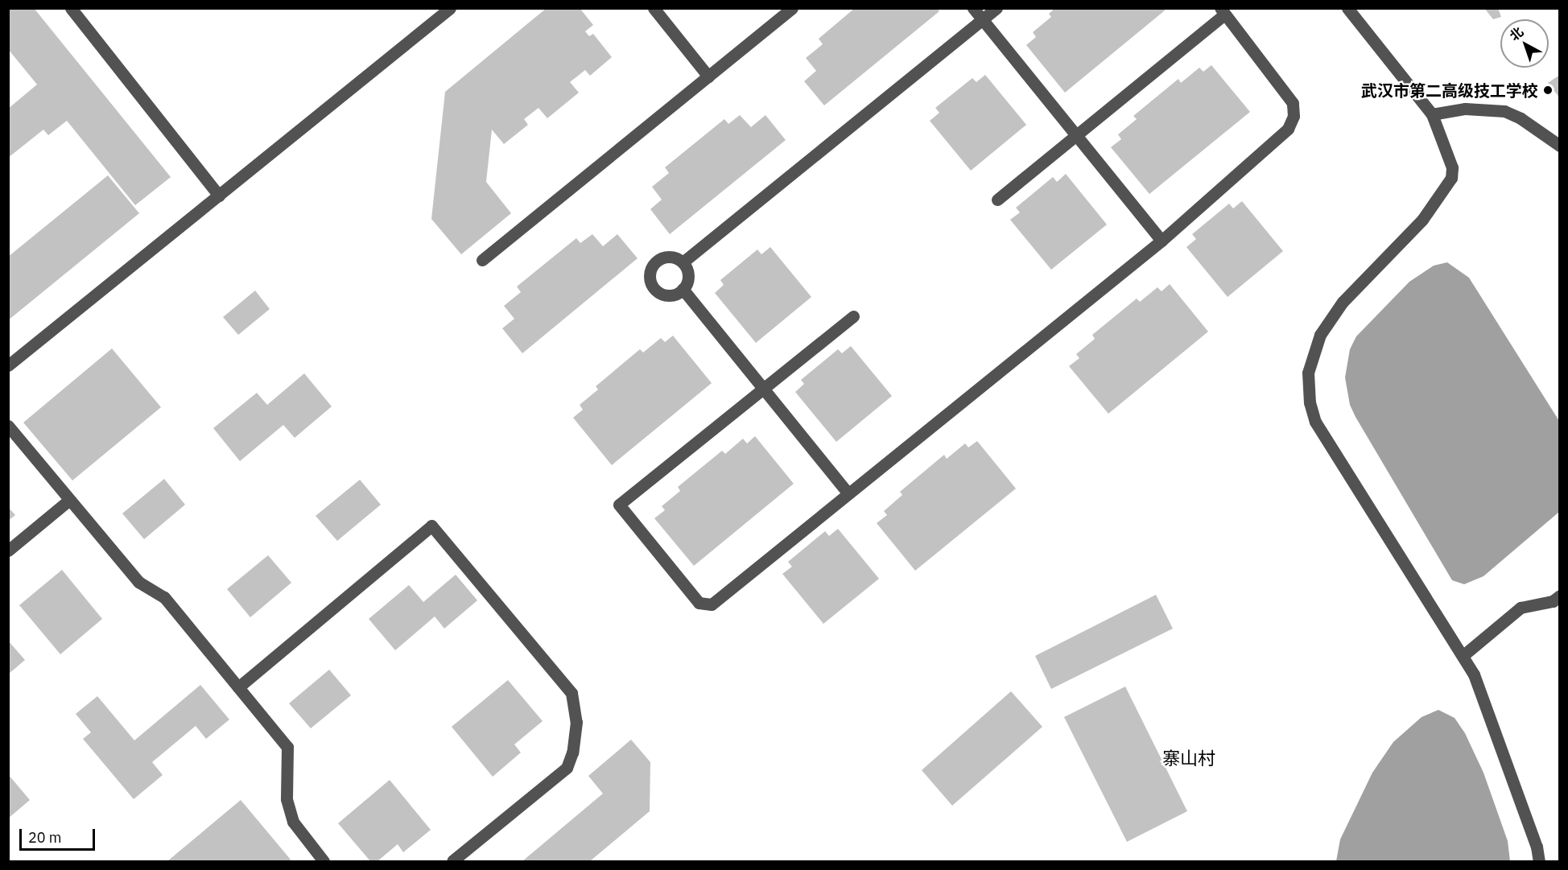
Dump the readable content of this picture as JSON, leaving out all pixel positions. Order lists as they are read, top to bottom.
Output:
{
  "districts": ["寨山村"],
  "places": ["武汉市第二高级技工学校"],
  "scale_bar": "20 m",
  "north": "top left"
}
